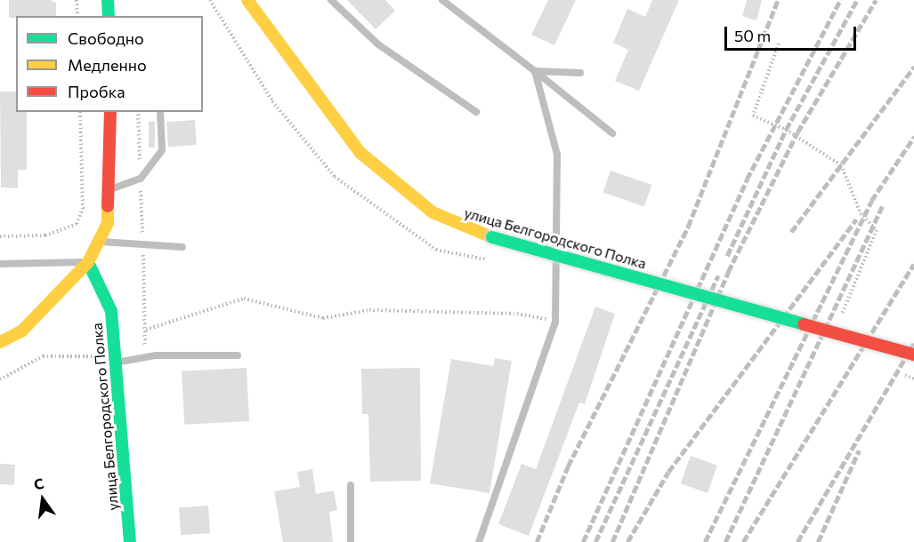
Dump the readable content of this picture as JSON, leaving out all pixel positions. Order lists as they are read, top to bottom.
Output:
{
  "streets": {
    "main road": ["улица Белгородского Полка"]
  },
  "legend": ["Свободно", "Медленно", "Пробка"],
  "scale_bar": "50 m",
  "north": "top"
}
